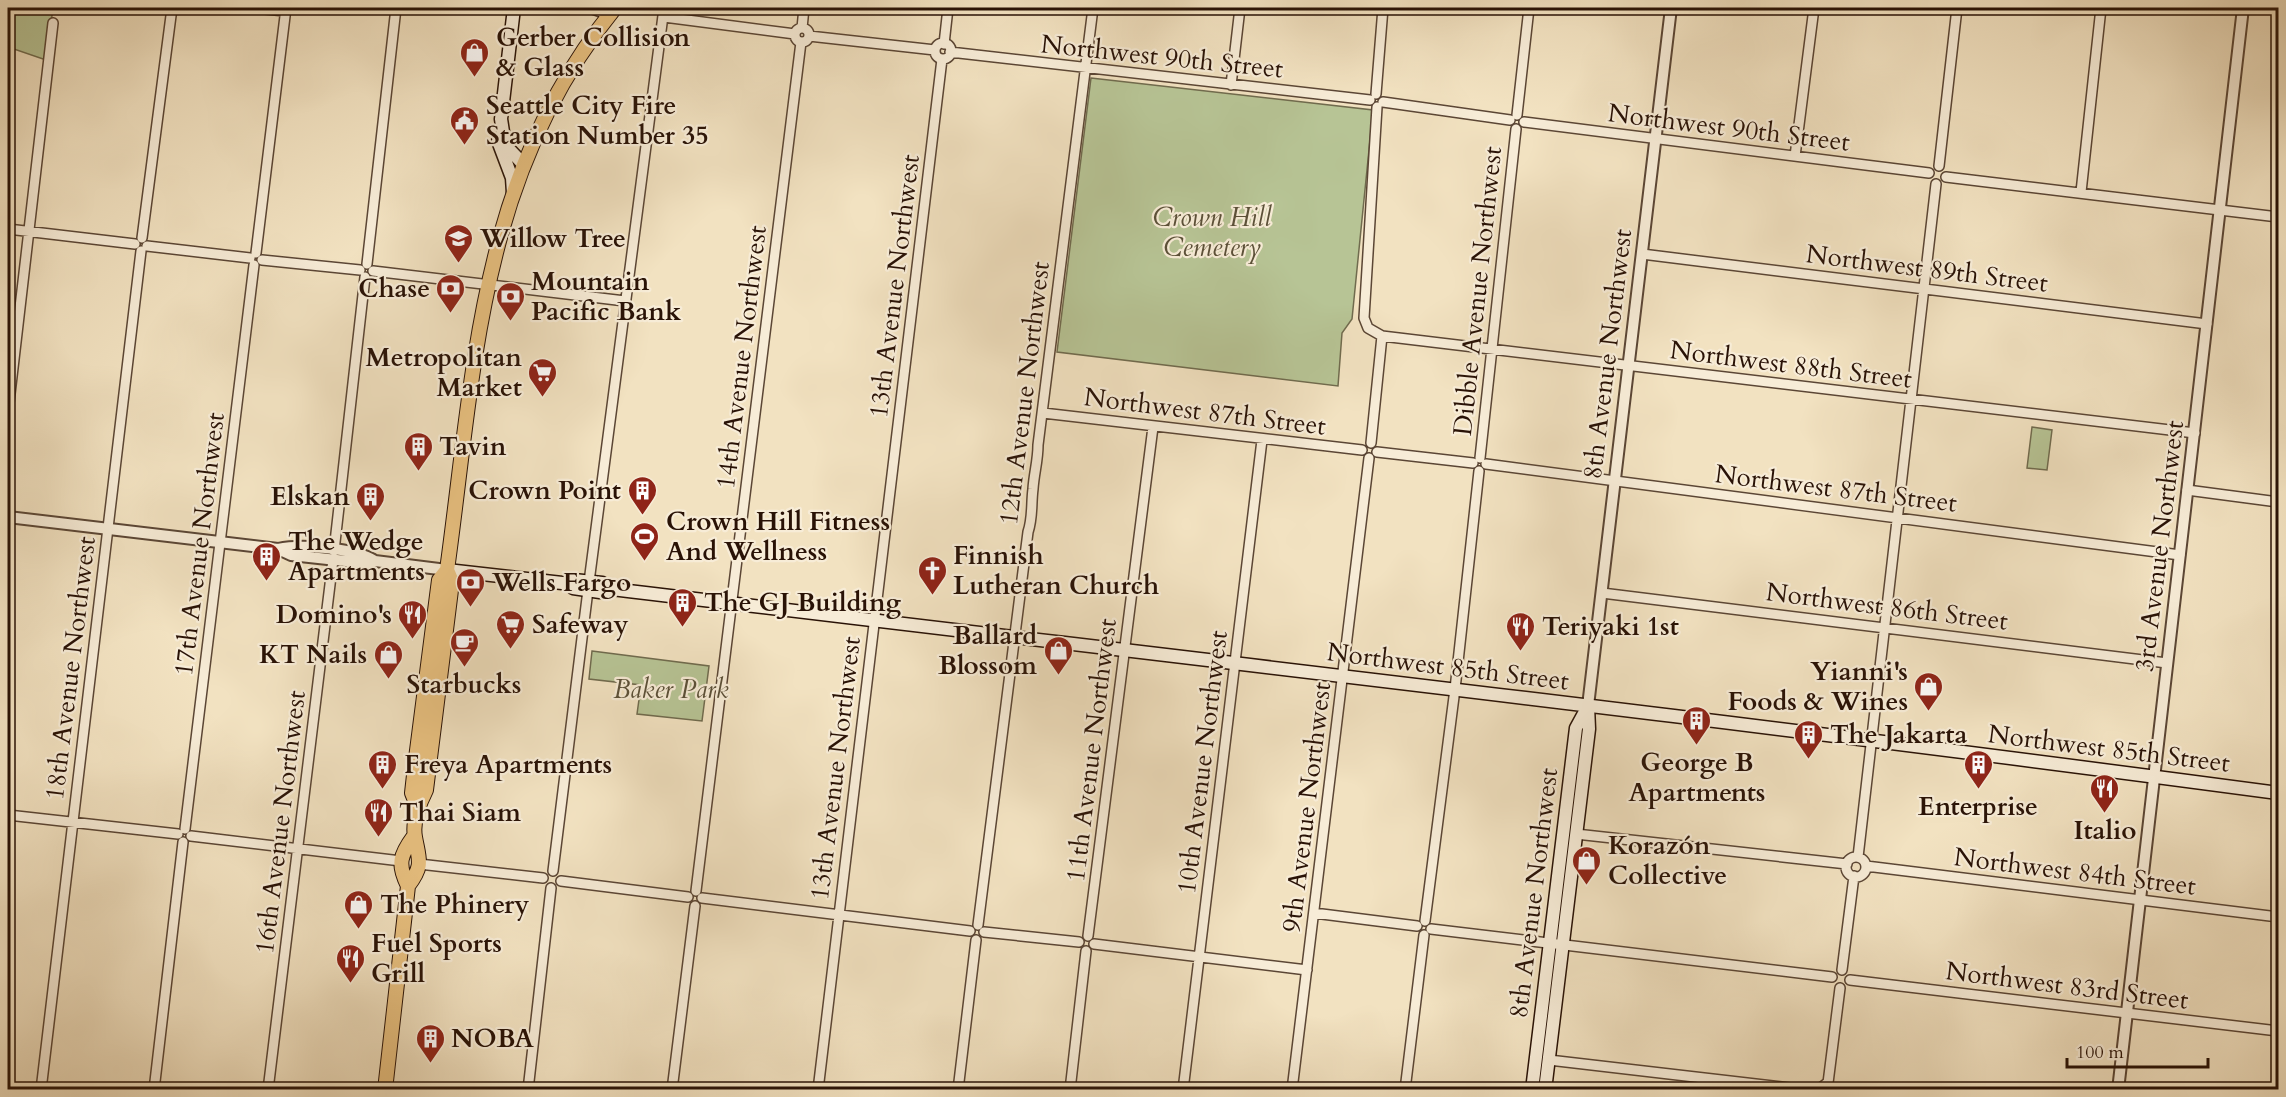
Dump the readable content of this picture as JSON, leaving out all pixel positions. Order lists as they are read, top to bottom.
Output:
{
  "streets": {
    "main road": ["8th Avenue Northwest", "Northwest 85th Street"],
    "street": [
      "Northwest 90th Street",
      "Northwest 89th Street",
      "13th Avenue Northwest",
      "Dibble Avenue Northwest",
      "14th Avenue Northwest",
      "Northwest 88th Street",
      "12th Avenue Northwest",
      "Northwest 87th Street",
      "17th Avenue Northwest",
      "3rd Avenue Northwest",
      "Northwest 86th Street",
      "18th Avenue Northwest",
      "11th Avenue Northwest",
      "10th Avenue Northwest",
      "9th Avenue Northwest",
      "16th Avenue Northwest",
      "Northwest 84th Street",
      "Northwest 83rd Street"
    ]
  },
  "crossings": [
    ["Northwest 90th Street", "13th Avenue Northwest"],
    ["Northwest 90th Street", "Dibble Avenue Northwest"],
    ["Northwest 90th Street", "8th Avenue Northwest"],
    ["Northwest 90th Street", "12th Avenue Northwest"],
    ["Northwest 89th Street", "8th Avenue Northwest"],
    ["Northwest 89th Street", "3rd Avenue Northwest"],
    ["13th Avenue Northwest", "Northwest 85th Street"],
    ["Dibble Avenue Northwest", "Northwest 88th Street"],
    ["Dibble Avenue Northwest", "Northwest 87th Street"],
    ["Dibble Avenue Northwest", "Northwest 85th Street"],
    ["8th Avenue Northwest", "Northwest 88th Street"],
    ["8th Avenue Northwest", "Northwest 87th Street"],
    ["8th Avenue Northwest", "Northwest 86th Street"],
    ["8th Avenue Northwest", "Northwest 85th Street"],
    ["14th Avenue Northwest", "Northwest 85th Street"],
    ["Northwest 88th Street", "3rd Avenue Northwest"],
    ["12th Avenue Northwest", "Northwest 87th Street"],
    ["12th Avenue Northwest", "Northwest 85th Street"],
    ["Northwest 87th Street", "3rd Avenue Northwest"],
    ["Northwest 87th Street", "11th Avenue Northwest"],
    ["Northwest 87th Street", "10th Avenue Northwest"],
    ["Northwest 87th Street", "9th Avenue Northwest"],
    ["17th Avenue Northwest", "Northwest 85th Street"],
    ["3rd Avenue Northwest", "Northwest 86th Street"],
    ["3rd Avenue Northwest", "Northwest 85th Street"],
    ["3rd Avenue Northwest", "Northwest 84th Street"],
    ["3rd Avenue Northwest", "Northwest 83rd Street"],
    ["Northwest 85th Street", "18th Avenue Northwest"],
    ["Northwest 85th Street", "11th Avenue Northwest"],
    ["Northwest 85th Street", "10th Avenue Northwest"],
    ["Northwest 85th Street", "9th Avenue Northwest"],
    ["Northwest 85th Street", "16th Avenue Northwest"]
  ],
  "parks": ["Crown Hill Cemetery", "Baker Park"],
  "places": {
    "shop": [
      "Gerber Collision & Glass",
      "Ballard Blossom",
      "KT Nails",
      "Yianni's Foods & Wines",
      "Korazón Collective",
      "The Phinery"
    ],
    "public building": ["Seattle City Fire Station Number 35"],
    "school or university": ["Willow Tree"],
    "bank": ["Chase", "Mountain Pacific Bank", "Wells Fargo"],
    "supermarket": ["Metropolitan Market", "Safeway"],
    "building": [
      "Tavin",
      "Crown Point",
      "Elskan",
      "The Wedge Apartments",
      "The GJ Building",
      "George B Apartments",
      "The Jakarta",
      "Freya Apartments",
      "Enterprise",
      "NOBA"
    ],
    "sports": ["Crown Hill Fitness And Wellness"],
    "church": ["Finnish Lutheran Church"],
    "restaurant": [
      "Domino's",
      "Teriyaki 1st",
      "Italio",
      "Thai Siam",
      "Fuel Sports Grill"
    ],
    "cafe": ["Starbucks"]
  },
  "scale_bar": "100 m"
}
